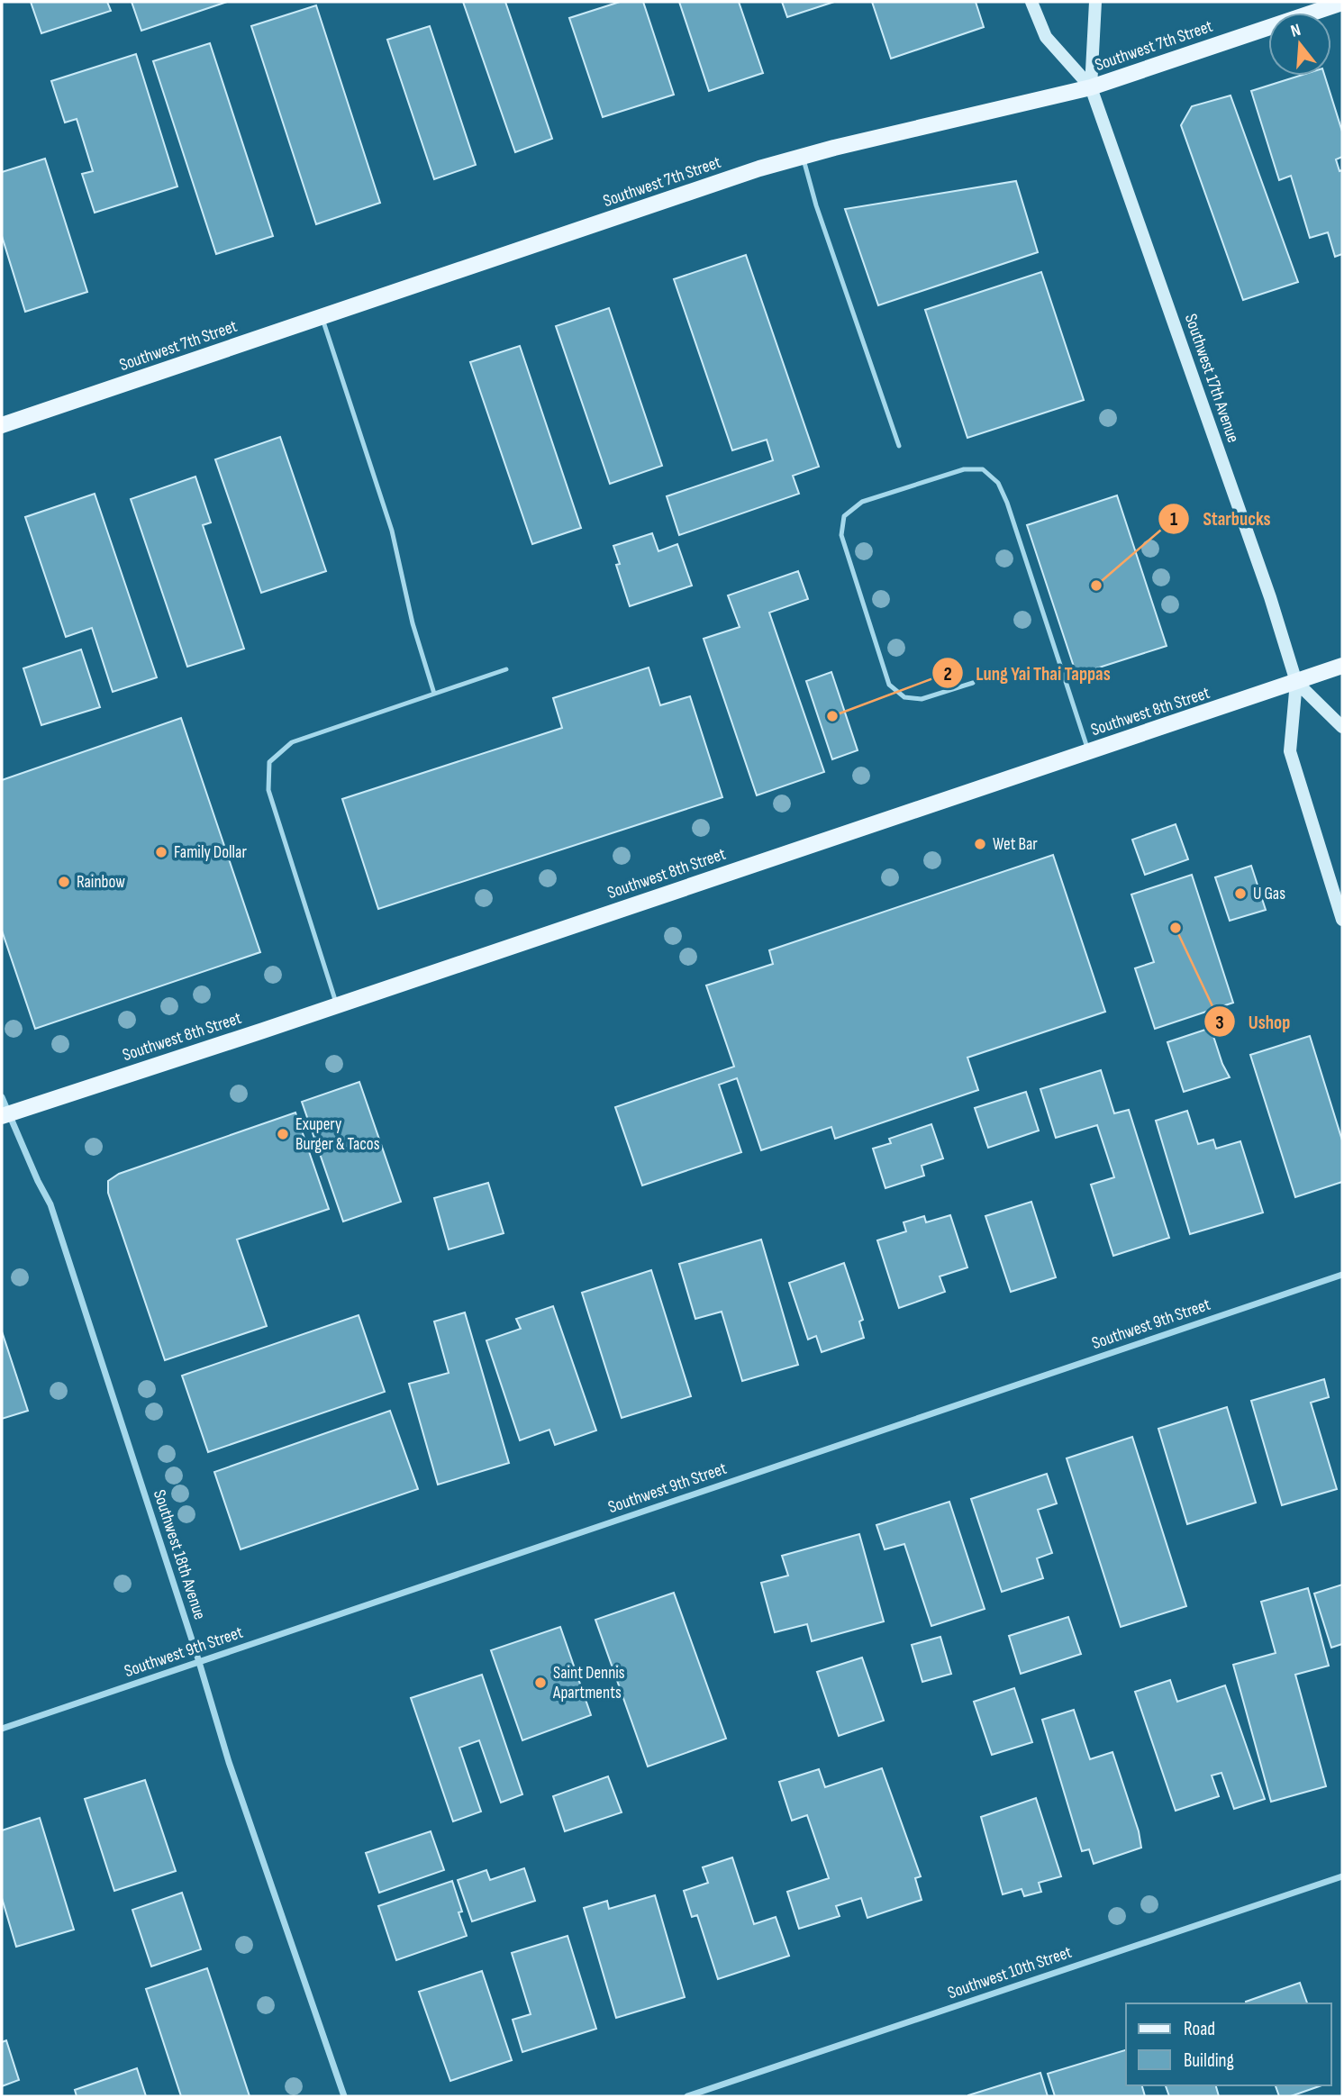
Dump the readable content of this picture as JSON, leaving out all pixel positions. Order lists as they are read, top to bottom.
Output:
{
  "streets": {
    "main road": ["Southwest 7th Street", "Southwest 17th Avenue", "Southwest 8th Street"],
    "street": ["Southwest 9th Street", "Southwest 18th Avenue", "Southwest 10th Street"]
  },
  "crossings": [
    ["Southwest 7th Street", "Southwest 17th Avenue"],
    ["Southwest 17th Avenue", "Southwest 8th Street"],
    ["Southwest 8th Street", "Southwest 18th Avenue"],
    ["Southwest 9th Street", "Southwest 18th Avenue"]
  ],
  "places": [
    "Starbucks",
    "Lung Yai Thai Tappas",
    "Wet Bar",
    "Family Dollar",
    "Rainbow",
    "U Gas",
    "Ushop",
    "Exupery Burger & Tacos",
    "Saint Dennis Apartments"
  ],
  "legend": ["Road", "Building"],
  "north": "top"
}
